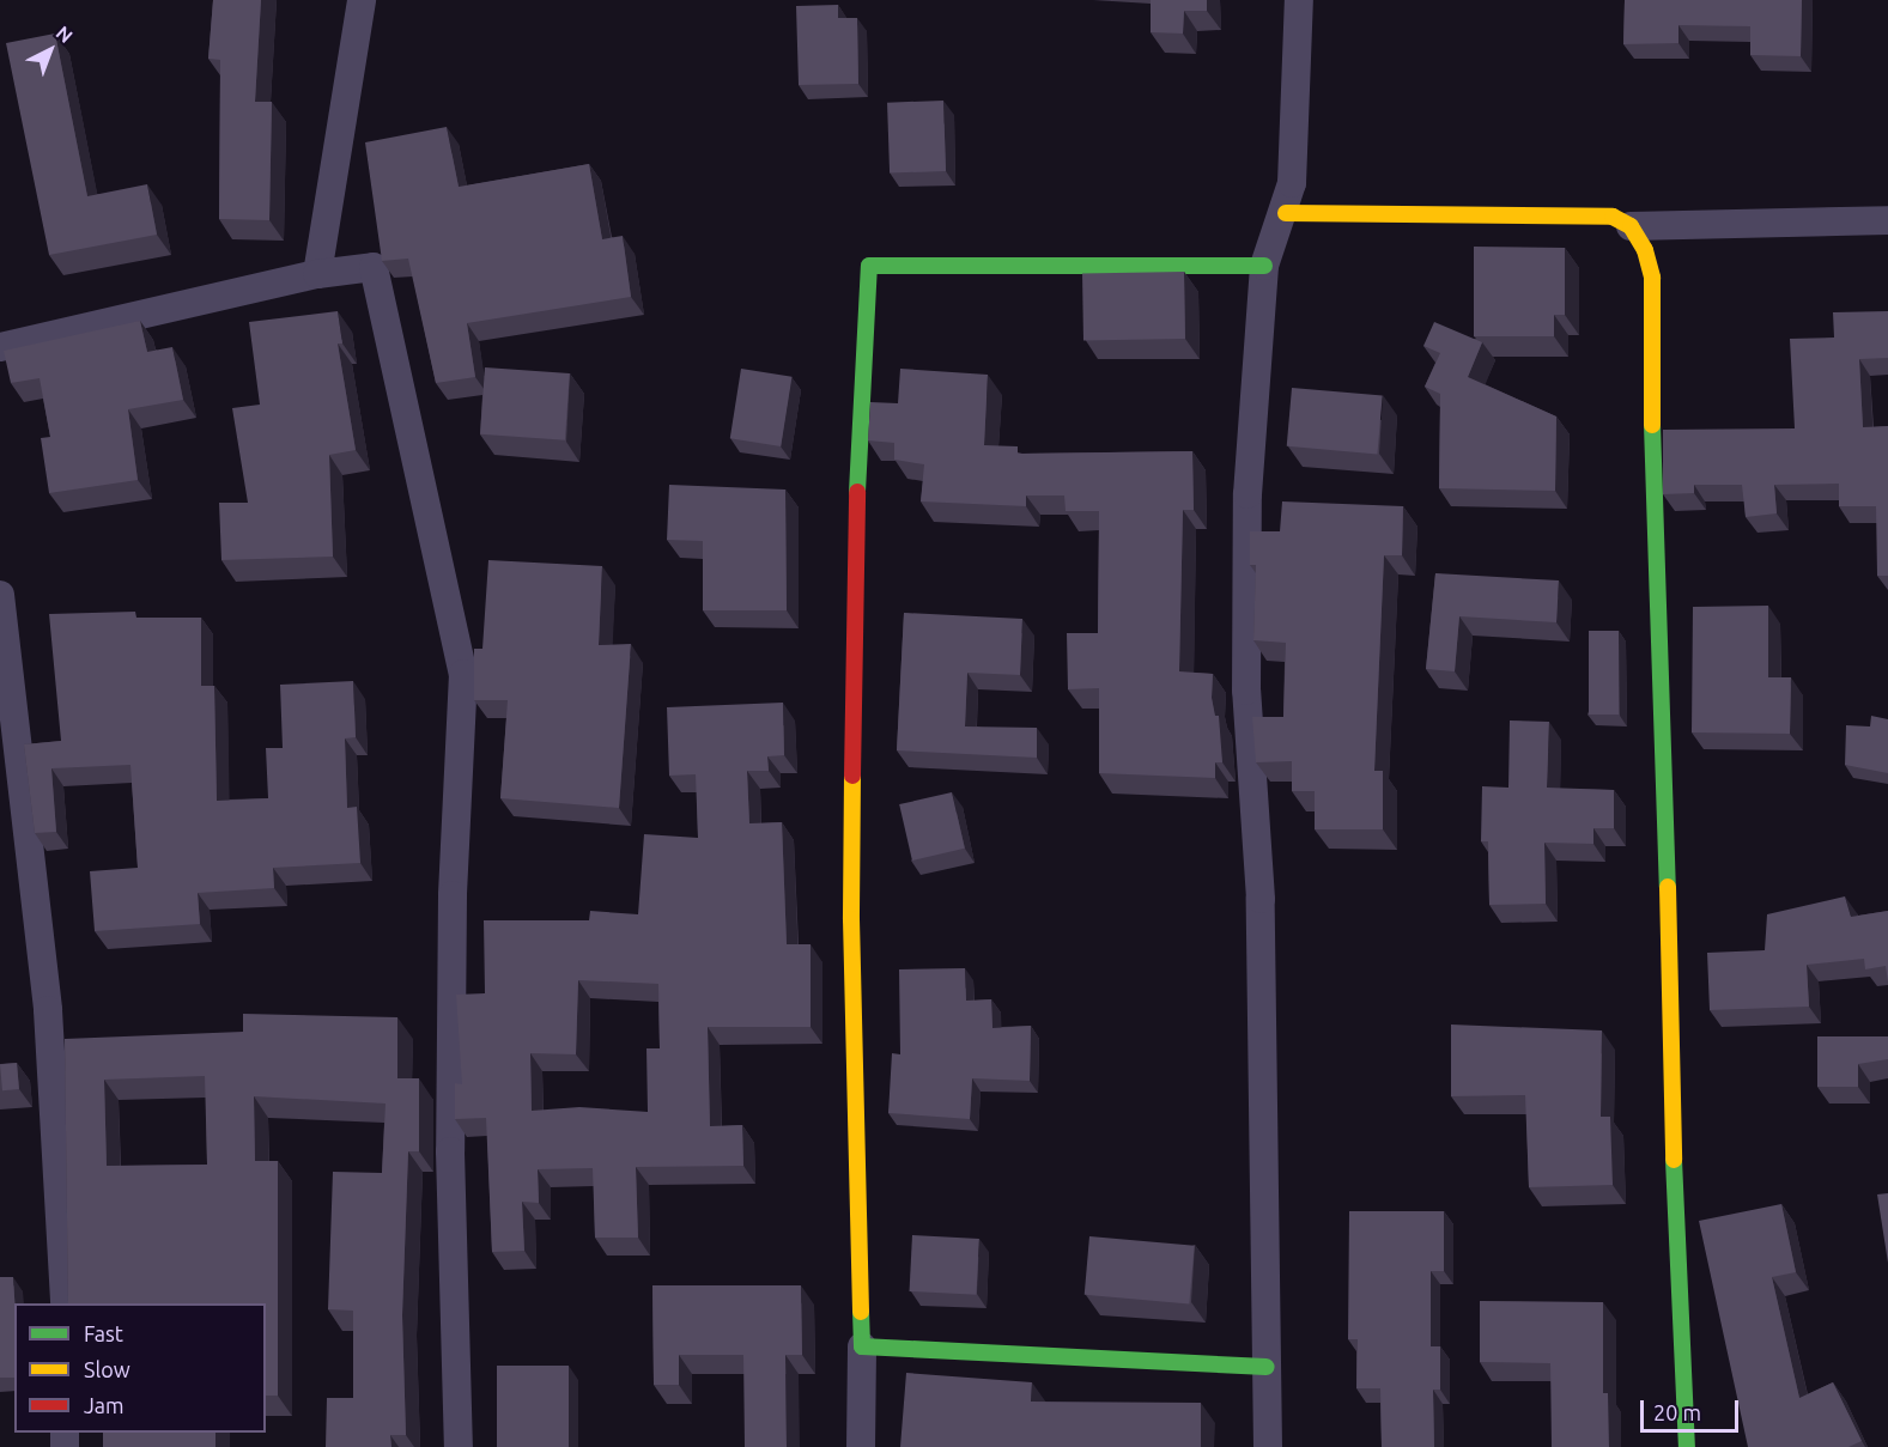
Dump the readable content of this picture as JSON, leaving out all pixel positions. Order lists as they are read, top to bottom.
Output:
{
  "legend": ["Fast", "Slow", "Jam"],
  "scale_bar": "20 m",
  "north": "top right"
}
